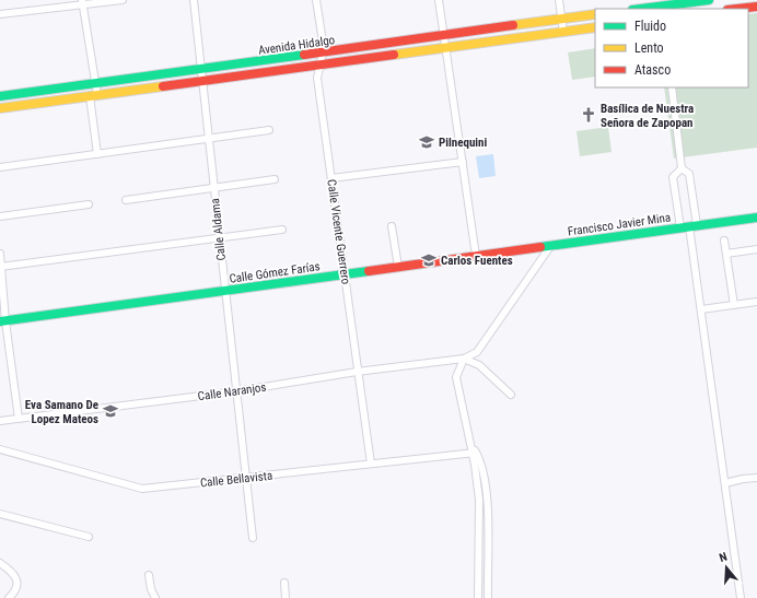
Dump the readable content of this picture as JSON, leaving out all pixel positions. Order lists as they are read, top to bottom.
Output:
{
  "streets": {
    "main road": ["Avenida Hidalgo", "Francisco Javier Mina", "Calle Gómez Farías"],
    "street": [
      "Calle Aldama",
      "Calle Vicente Guerrero",
      "Calle Naranjos",
      "Calle Bellavista"
    ]
  },
  "crossings": [
    ["Avenida Hidalgo", "Calle Aldama"],
    ["Avenida Hidalgo", "Calle Vicente Guerrero"],
    ["Francisco Javier Mina", "Calle Gómez Farías"],
    ["Calle Aldama", "Calle Gómez Farías"],
    ["Calle Aldama", "Calle Naranjos"],
    ["Calle Aldama", "Calle Bellavista"],
    ["Calle Vicente Guerrero", "Calle Gómez Farías"],
    ["Calle Vicente Guerrero", "Calle Naranjos"],
    ["Calle Vicente Guerrero", "Calle Bellavista"]
  ],
  "places": {
    "church": ["Basílica de Nuestra Señora de Zapopan"],
    "school or university": ["Pilnequini", "Carlos Fuentes", "Eva Samano De Lopez Mateos"]
  },
  "legend": ["Fluido", "Lento", "Atasco"],
  "north": "top"
}
